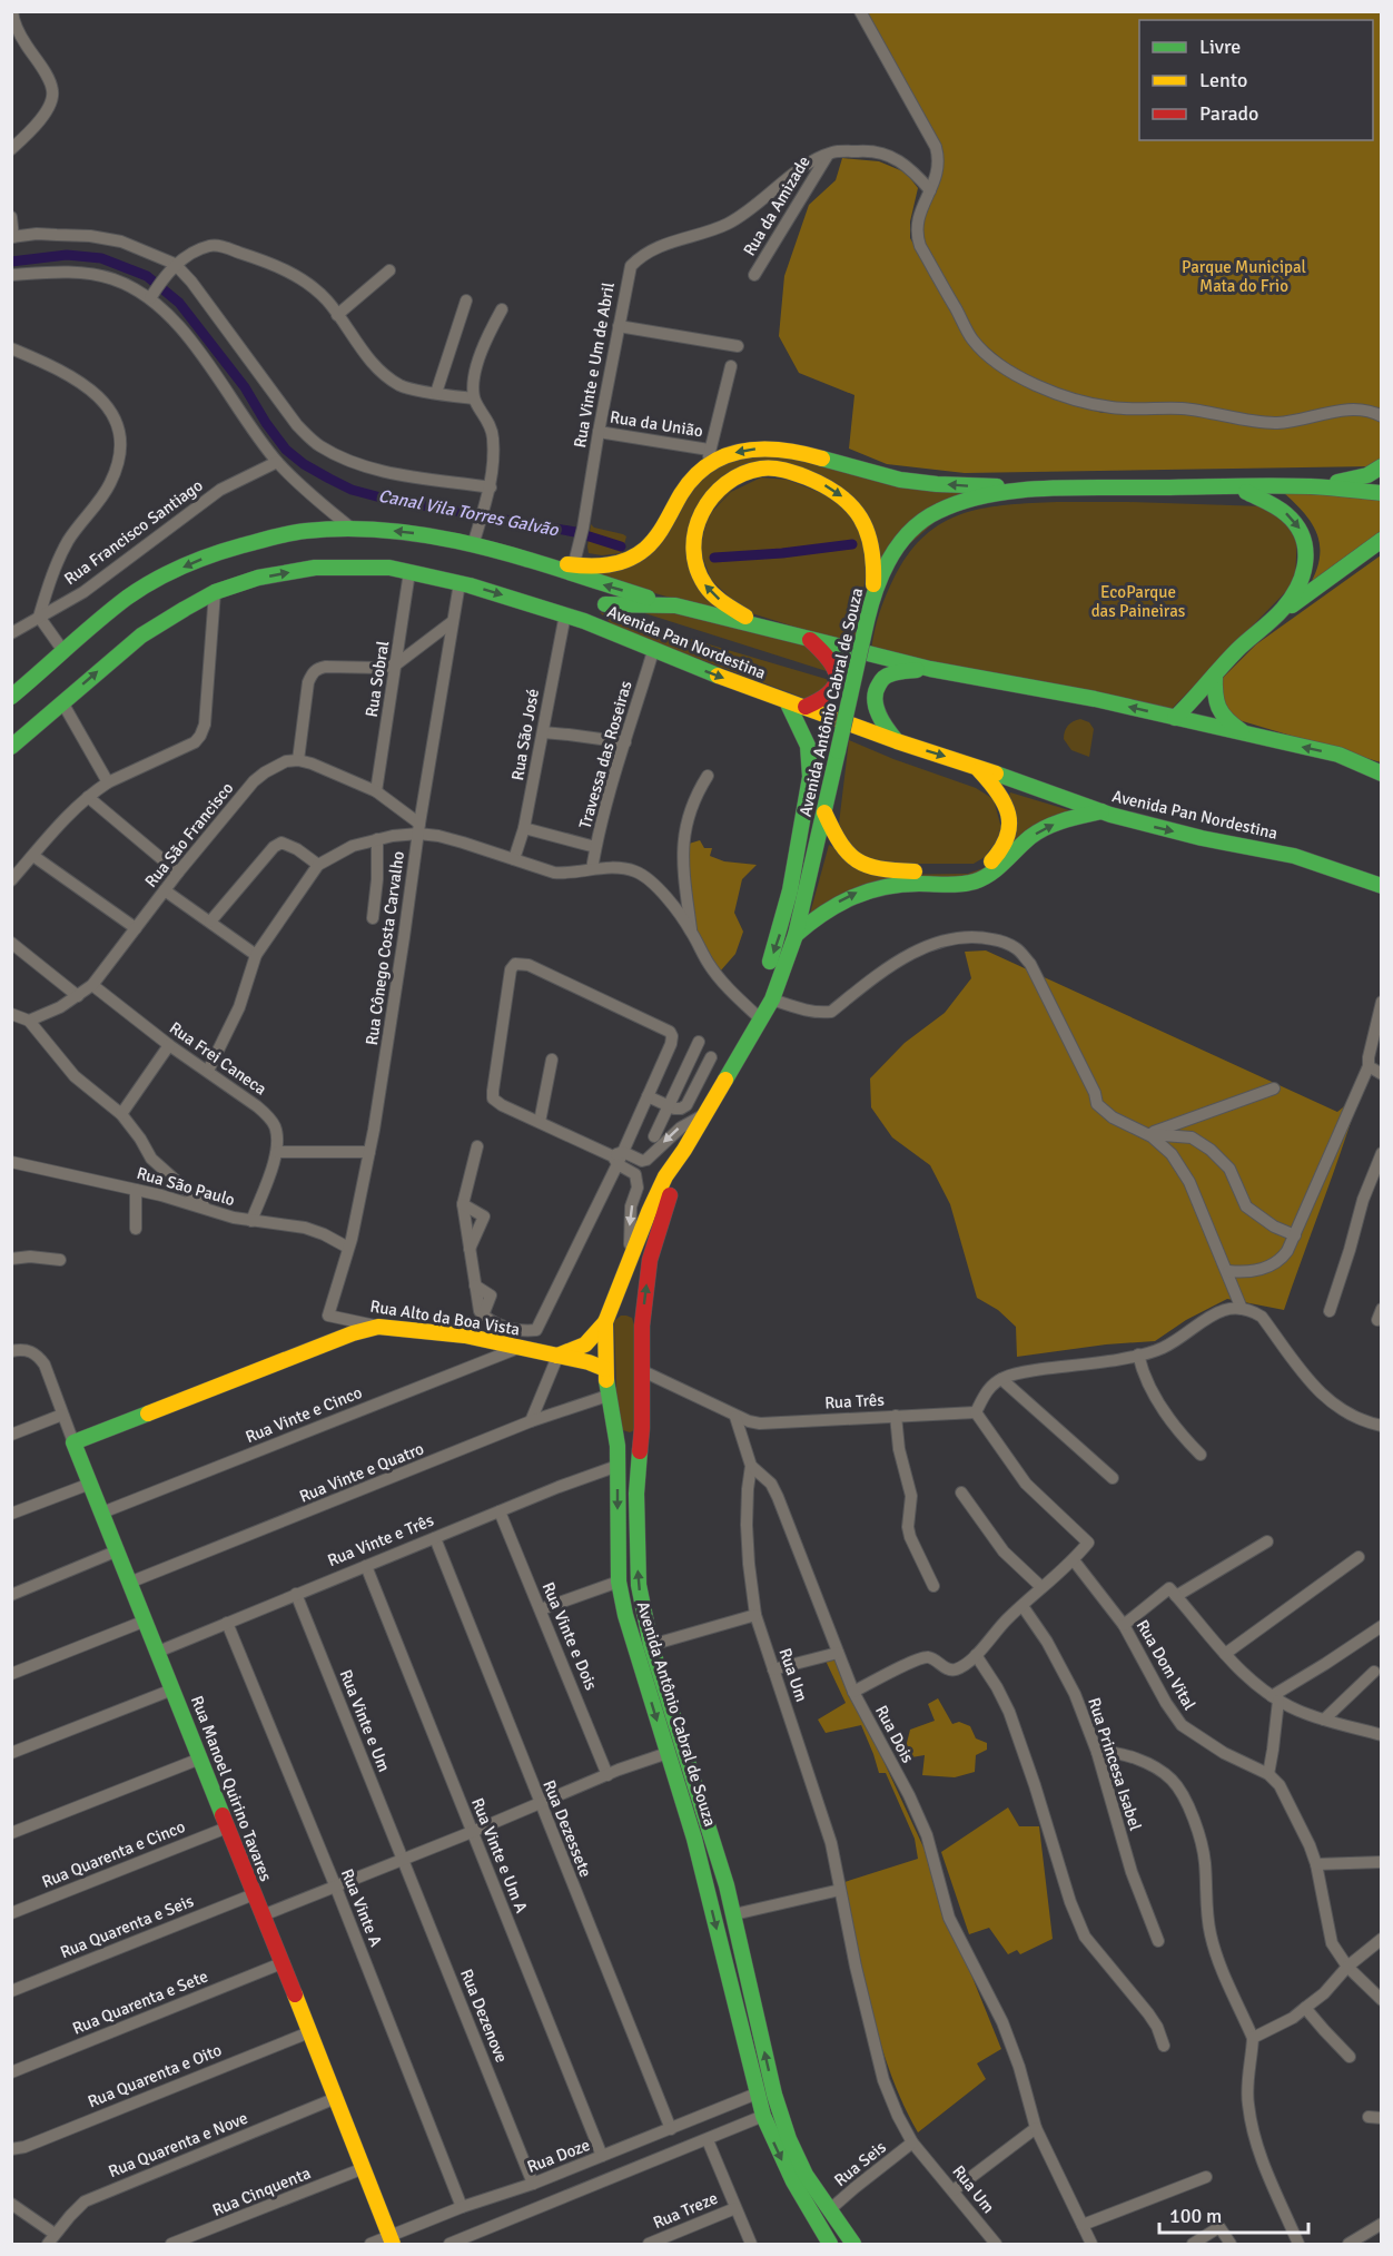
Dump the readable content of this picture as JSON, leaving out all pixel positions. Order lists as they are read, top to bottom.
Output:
{
  "streets": {
    "main road": [
      "Avenida Pan Nordestina",
      "Avenida Antônio Cabral de Souza",
      "Rua Alto da Boa Vista",
      "Rua Manoel Quirino Tavares"
    ],
    "street": [
      "Rua da Amizade",
      "Rua Vinte e Um de Abril",
      "Rua da União",
      "Rua Francisco Santiago",
      "Rua Sobral",
      "Rua São José",
      "Travessa das Roseiras",
      "Rua São Francisco",
      "Rua Cônego Costa Carvalho",
      "Rua Frei Caneca",
      "Rua São Paulo",
      "Rua Três",
      "Rua Vinte e Cinco",
      "Rua Vinte e Quatro",
      "Rua Vinte e Três",
      "Rua Vinte e Dois",
      "Rua Dom Vital",
      "Rua Um",
      "Rua Vinte e Um",
      "Rua Dois",
      "Rua Princesa Isabel",
      "Rua Dezessete",
      "Rua Quarenta e Cinco",
      "Rua Vinte e Um A",
      "Rua Vinte A",
      "Rua Quarenta e Seis",
      "Rua Quarenta e Sete",
      "Rua Dezenove",
      "Rua Quarenta e Oito",
      "Rua Quarenta e Nove",
      "Rua Doze",
      "Rua Seis",
      "Rua Cinquenta",
      "Rua Treze"
    ]
  },
  "crossings": [
    ["Rua da Amizade", "Rua Vinte e Um de Abril"],
    ["Rua Vinte e Um de Abril", "Rua da União"],
    ["Rua Vinte e Um de Abril", "Avenida Pan Nordestina"],
    ["Avenida Pan Nordestina", "Rua Sobral"],
    ["Avenida Pan Nordestina", "Rua São José"],
    ["Avenida Pan Nordestina", "Travessa das Roseiras"],
    ["Avenida Pan Nordestina", "Rua Cônego Costa Carvalho"],
    ["Avenida Antônio Cabral de Souza", "Rua Alto da Boa Vista"],
    ["Avenida Antônio Cabral de Souza", "Rua Três"],
    ["Avenida Antônio Cabral de Souza", "Rua Vinte e Quatro"],
    ["Avenida Antônio Cabral de Souza", "Rua Vinte e Três"],
    ["Avenida Antônio Cabral de Souza", "Rua Doze"],
    ["Avenida Antônio Cabral de Souza", "Rua Seis"],
    ["Rua São Francisco", "Rua Frei Caneca"],
    ["Rua Cônego Costa Carvalho", "Rua São Paulo"],
    ["Rua Cônego Costa Carvalho", "Rua Alto da Boa Vista"],
    ["Rua Alto da Boa Vista", "Rua Vinte e Cinco"],
    ["Rua Vinte e Cinco", "Rua Manoel Quirino Tavares"],
    ["Rua Vinte e Quatro", "Rua Manoel Quirino Tavares"],
    ["Rua Vinte e Três", "Rua Vinte e Dois"],
    ["Rua Vinte e Três", "Rua Vinte e Um"],
    ["Rua Vinte e Três", "Rua Manoel Quirino Tavares"],
    ["Rua Vinte e Três", "Rua Dezessete"],
    ["Rua Vinte e Três", "Rua Vinte e Um A"],
    ["Rua Vinte e Três", "Rua Vinte A"],
    ["Rua Um", "Rua Dois"],
    ["Rua Um", "Rua Seis"],
    ["Rua Vinte e Um", "Rua Dezenove"],
    ["Rua Manoel Quirino Tavares", "Rua Quarenta e Cinco"],
    ["Rua Manoel Quirino Tavares", "Rua Quarenta e Seis"],
    ["Rua Manoel Quirino Tavares", "Rua Quarenta e Sete"],
    ["Rua Manoel Quirino Tavares", "Rua Quarenta e Oito"],
    ["Rua Manoel Quirino Tavares", "Rua Quarenta e Nove"],
    ["Rua Manoel Quirino Tavares", "Rua Doze"],
    ["Rua Manoel Quirino Tavares", "Rua Cinquenta"],
    ["Rua Dezessete", "Rua Doze"],
    ["Rua Vinte e Um A", "Rua Doze"],
    ["Rua Vinte A", "Rua Doze"],
    ["Rua Dezenove", "Rua Doze"]
  ],
  "water": ["Canal Vila Torres Galvão"],
  "parks": ["Parque Municipal Mata do Frio", "EcoParque das Paineiras"],
  "legend": ["Livre", "Lento", "Parado"],
  "scale_bar": "100 m"
}
